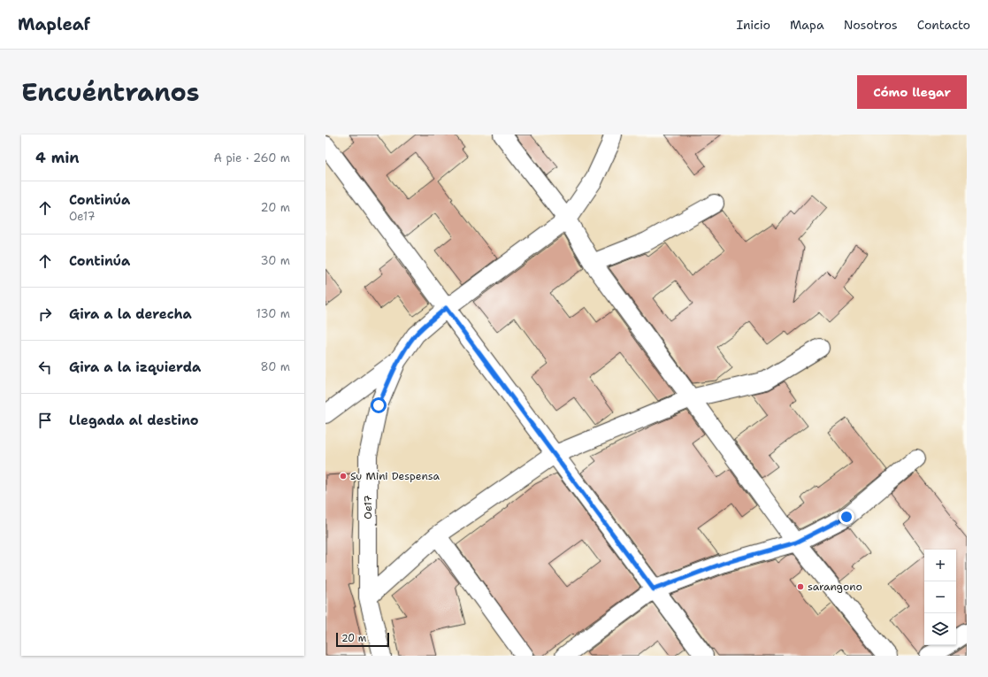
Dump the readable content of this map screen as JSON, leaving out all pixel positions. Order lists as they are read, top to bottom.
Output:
{
  "streets": {
    "street": ["Oe17"]
  },
  "places": ["Su Mini Despensa", "sarangono"],
  "scale_bar": "20 m",
  "page": {
    "header": "Mapleaf",
    "nav": [
      "Inicio",
      "Mapa",
      "Nosotros",
      "Contacto"
    ],
    "title": "Encuéntranos",
    "buttons": "Cómo llegar",
    "heading": ["4 min", "A pie · 260 m"],
    "list": [
      ["Continúa", "Oe17", "20 m"],
      ["Continúa", "30 m"],
      ["Gira a la derecha", "130 m"],
      ["Gira a la izquierda", "80 m"],
      "Llegada al destino"
    ],
    "map_buttons": ["+", "−"],
    "scale": "20 m"
  }
}
